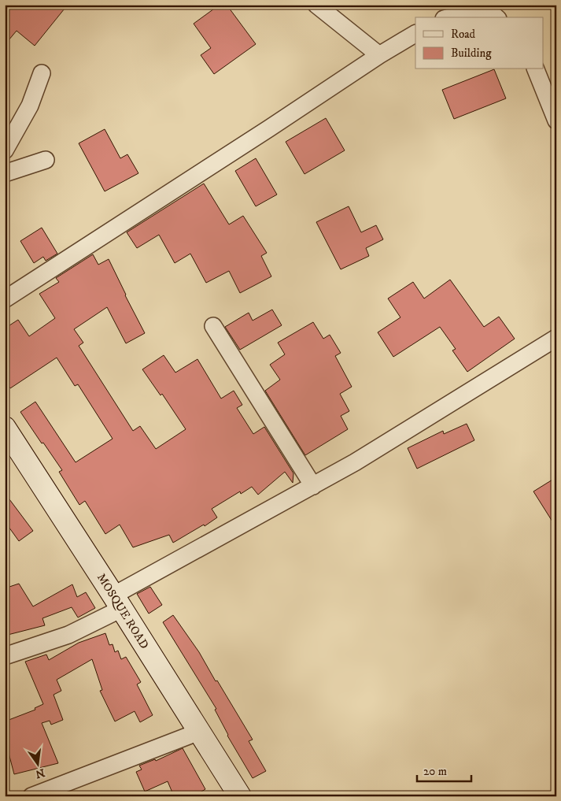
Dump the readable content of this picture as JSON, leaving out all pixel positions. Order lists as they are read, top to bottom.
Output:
{
  "streets": {
    "street": ["MOSQUE ROAD"]
  },
  "legend": ["Road", "Building"],
  "scale_bar": "20 m",
  "north": "bottom"
}
